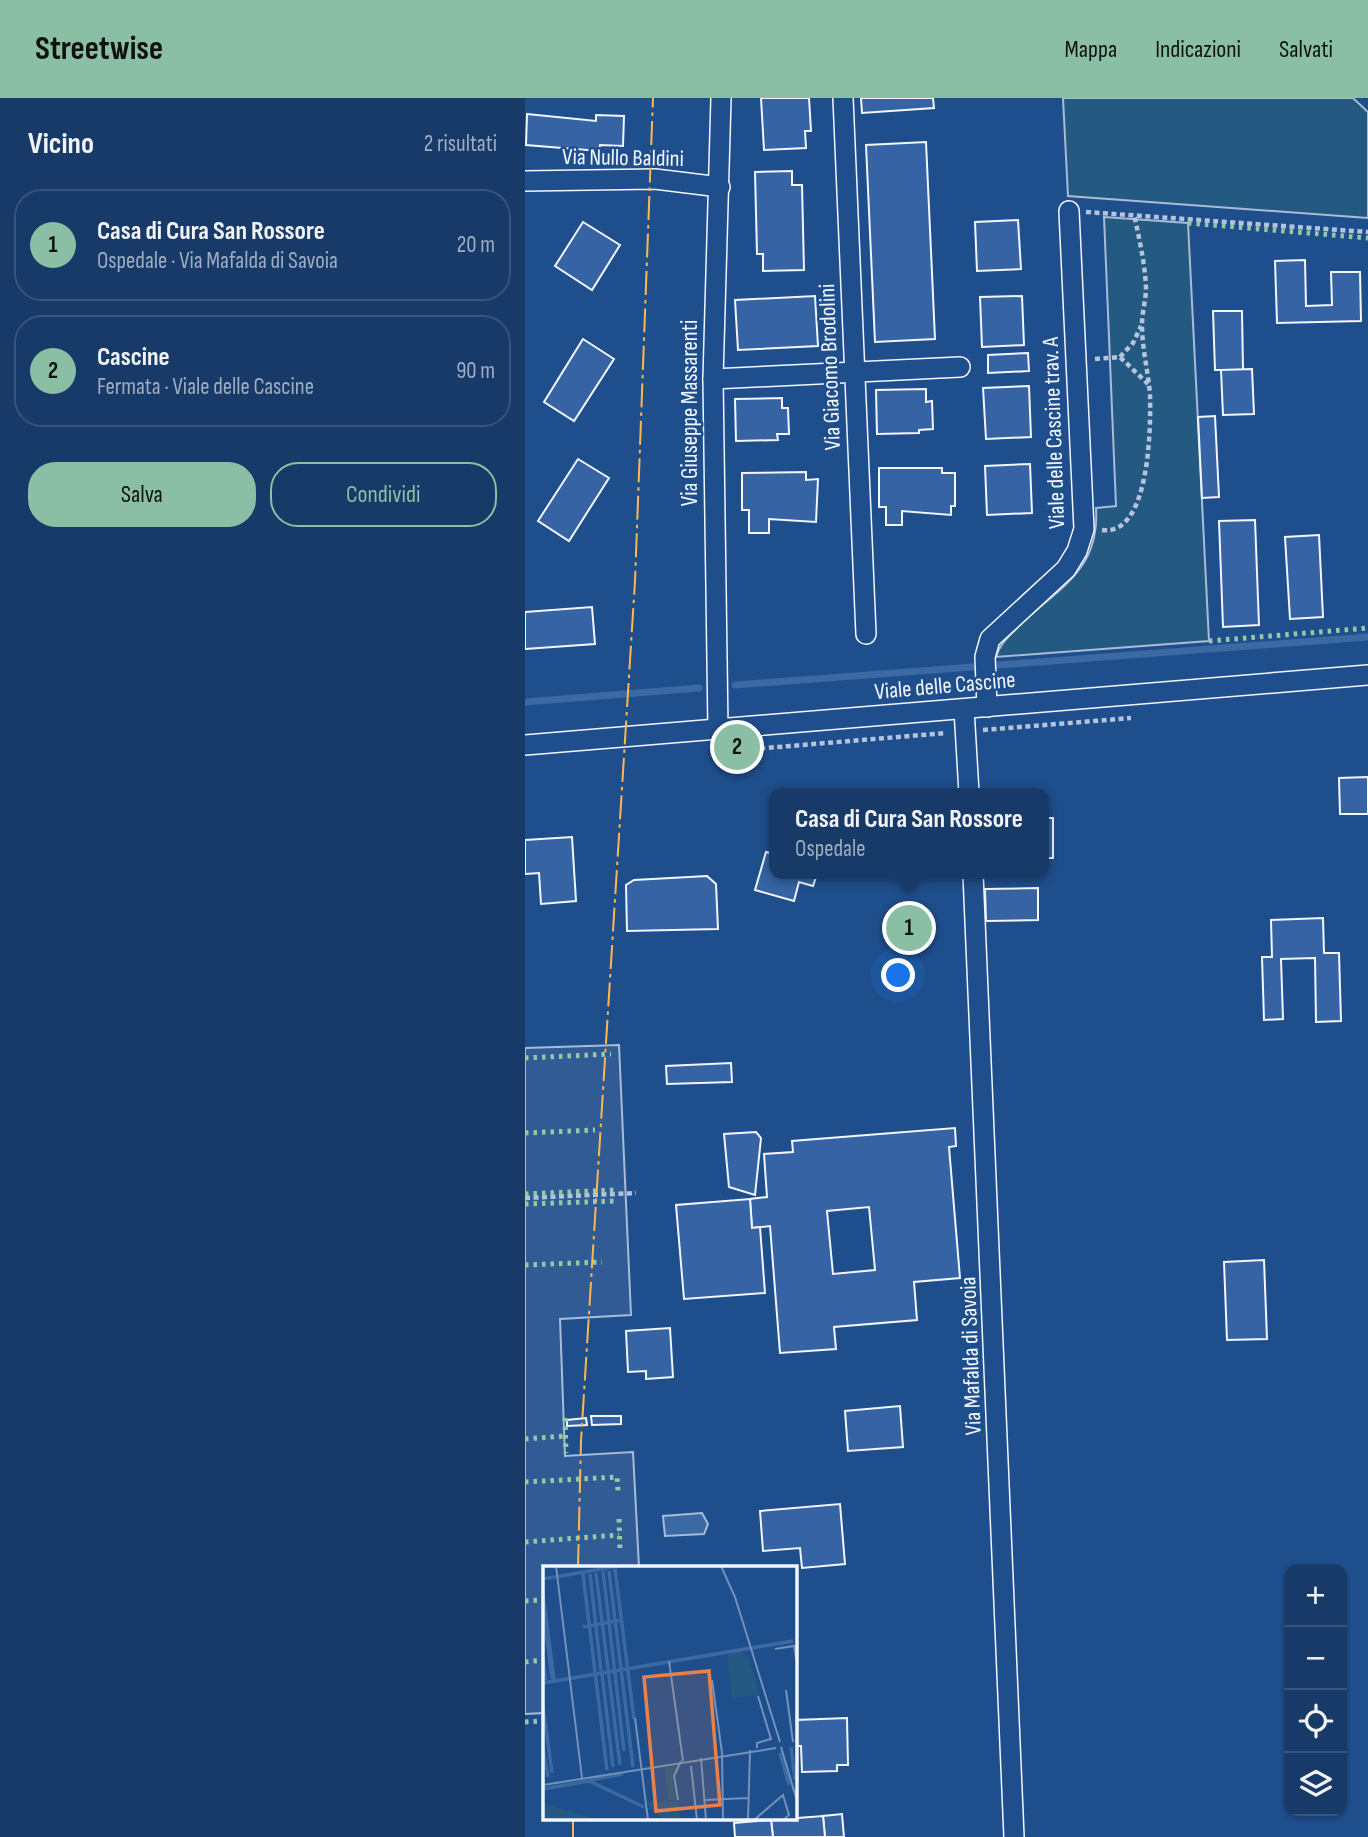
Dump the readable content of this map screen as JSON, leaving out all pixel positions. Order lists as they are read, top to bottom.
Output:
{
  "streets": {
    "street": [
      "Via Nullo Baldini",
      "Via Giacomo Brodolini",
      "Via Giuseppe Massarenti",
      "Viale delle Cascine trav. A",
      "Viale delle Cascine",
      "Via Mafalda di Savoia"
    ]
  },
  "crossings": [
    ["Via Nullo Baldini", "Via Giuseppe Massarenti"],
    ["Via Giuseppe Massarenti", "Viale delle Cascine"],
    ["Viale delle Cascine trav. A", "Viale delle Cascine"]
  ],
  "page": {
    "header": "Streetwise",
    "nav": ["Mappa", "Indicazioni", "Salvati"],
    "heading": ["Vicino", "2 risultati"],
    "list": [
      {
        "mark": "1",
        "name": "Casa di Cura San Rossore",
        "note": "Ospedale · Via Mafalda di Savoia",
        "value": "20 m"
      },
      {
        "mark": "2",
        "name": "Cascine",
        "note": "Fermata · Viale delle Cascine",
        "value": "90 m"
      }
    ],
    "buttons": ["Salva", "Condividi"],
    "pins": ["2", "1"],
    "popup": ["Casa di Cura San Rossore", "Ospedale"],
    "map_buttons": ["+", "−"]
  }
}
